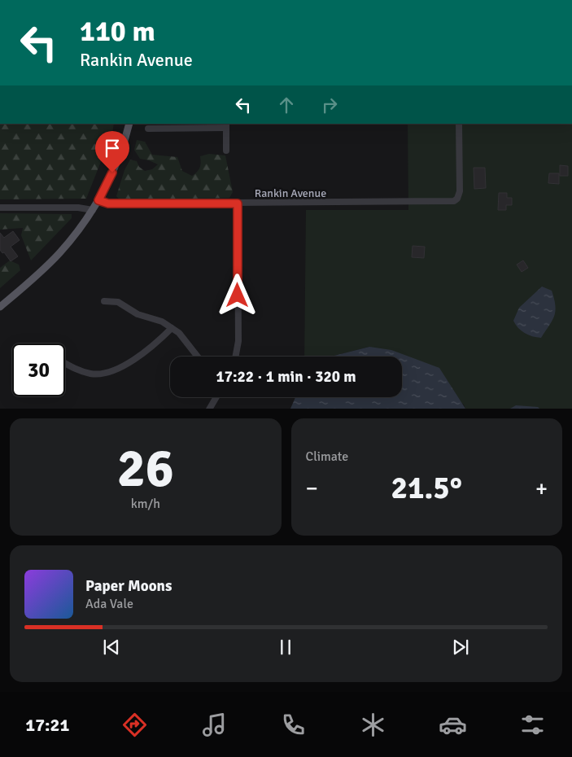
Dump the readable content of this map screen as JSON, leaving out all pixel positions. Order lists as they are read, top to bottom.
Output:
{
  "streets": {
    "street": ["Rankin Avenue"]
  },
  "page": {
    "turn": ["110 m", "Rankin Avenue"],
    "limit": "30",
    "trip": "17:22 · 1 min · 320 m",
    "tile": [
      ["26", "km/h"],
      "Climate"
    ],
    "heat": ["−", "21.5°", "+"],
    "song": ["Paper Moons", "Ada Vale"],
    "tabs": "17:21"
  }
}
